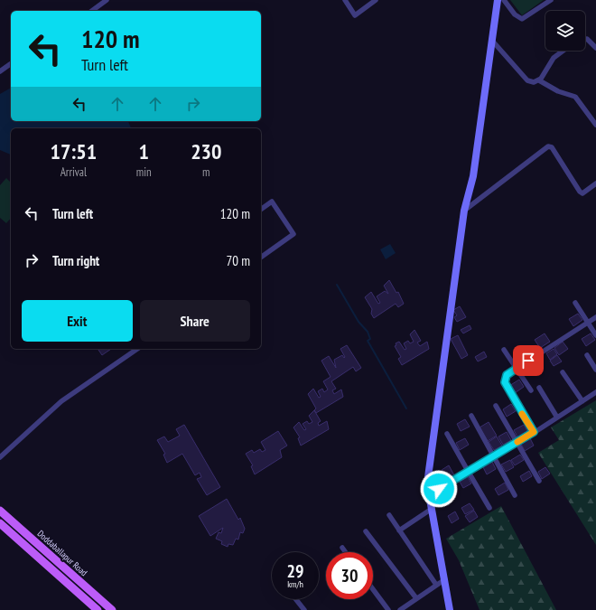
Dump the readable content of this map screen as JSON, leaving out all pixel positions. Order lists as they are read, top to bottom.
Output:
{
  "streets": {
    "main road": ["Doddaballapur Road"]
  },
  "page": {
    "turn": ["120 m", "Turn left"],
    "eta": [
      "17:51",
      "Arrival",
      "1",
      "min",
      "230",
      "m"
    ],
    "list": [
      {
        "name": "Turn left",
        "value": "120 m"
      },
      {
        "name": "Turn right",
        "value": "70 m"
      }
    ],
    "buttons": ["Exit", "Share"],
    "speed": "29 km/h",
    "limit": "30"
  }
}
